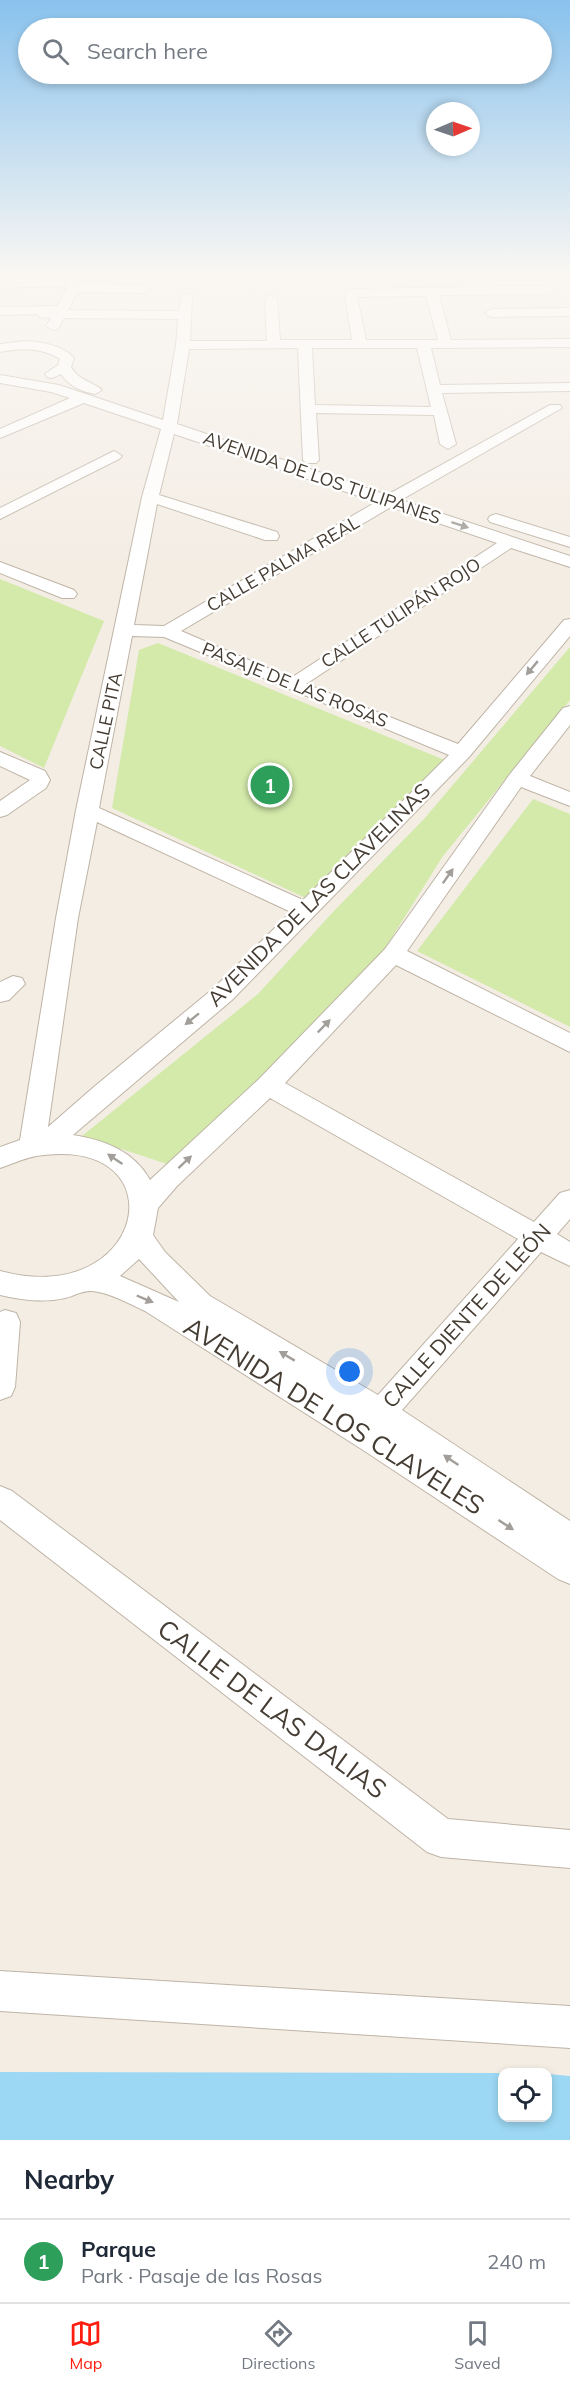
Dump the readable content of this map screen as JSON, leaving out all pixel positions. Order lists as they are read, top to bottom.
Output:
{
  "streets": {
    "street": [
      "AVENIDA DE LOS TULIPANES",
      "CALLE PALMA REAL",
      "CALLE TULIPÁN ROJO",
      "PASAJE DE LAS ROSAS",
      "CALLE PITA",
      "AVENIDA DE LAS CLAVELINAS",
      "CALLE DIENTE DE LEÓN",
      "AVENIDA DE LOS CLAVELES",
      "CALLE DE LAS DALIAS"
    ]
  },
  "crossings": [
    ["AVENIDA DE LOS TULIPANES", "CALLE PALMA REAL"],
    ["AVENIDA DE LOS TULIPANES", "CALLE TULIPÁN ROJO"],
    ["AVENIDA DE LOS TULIPANES", "CALLE PITA"],
    ["CALLE PALMA REAL", "PASAJE DE LAS ROSAS"],
    ["CALLE TULIPÁN ROJO", "PASAJE DE LAS ROSAS"],
    ["PASAJE DE LAS ROSAS", "CALLE PITA"],
    ["PASAJE DE LAS ROSAS", "AVENIDA DE LAS CLAVELINAS"],
    ["CALLE PITA", "AVENIDA DE LAS CLAVELINAS"],
    ["CALLE DIENTE DE LEÓN", "AVENIDA DE LOS CLAVELES"]
  ],
  "north": "right",
  "page": {
    "search": "Search here",
    "pins": "1",
    "heading": "Nearby",
    "list": [
      {
        "mark": "1",
        "name": "Parque",
        "note": "Park · Pasaje de las Rosas",
        "value": "240 m"
      }
    ],
    "nav": ["Map", "Directions", "Saved"]
  }
}
